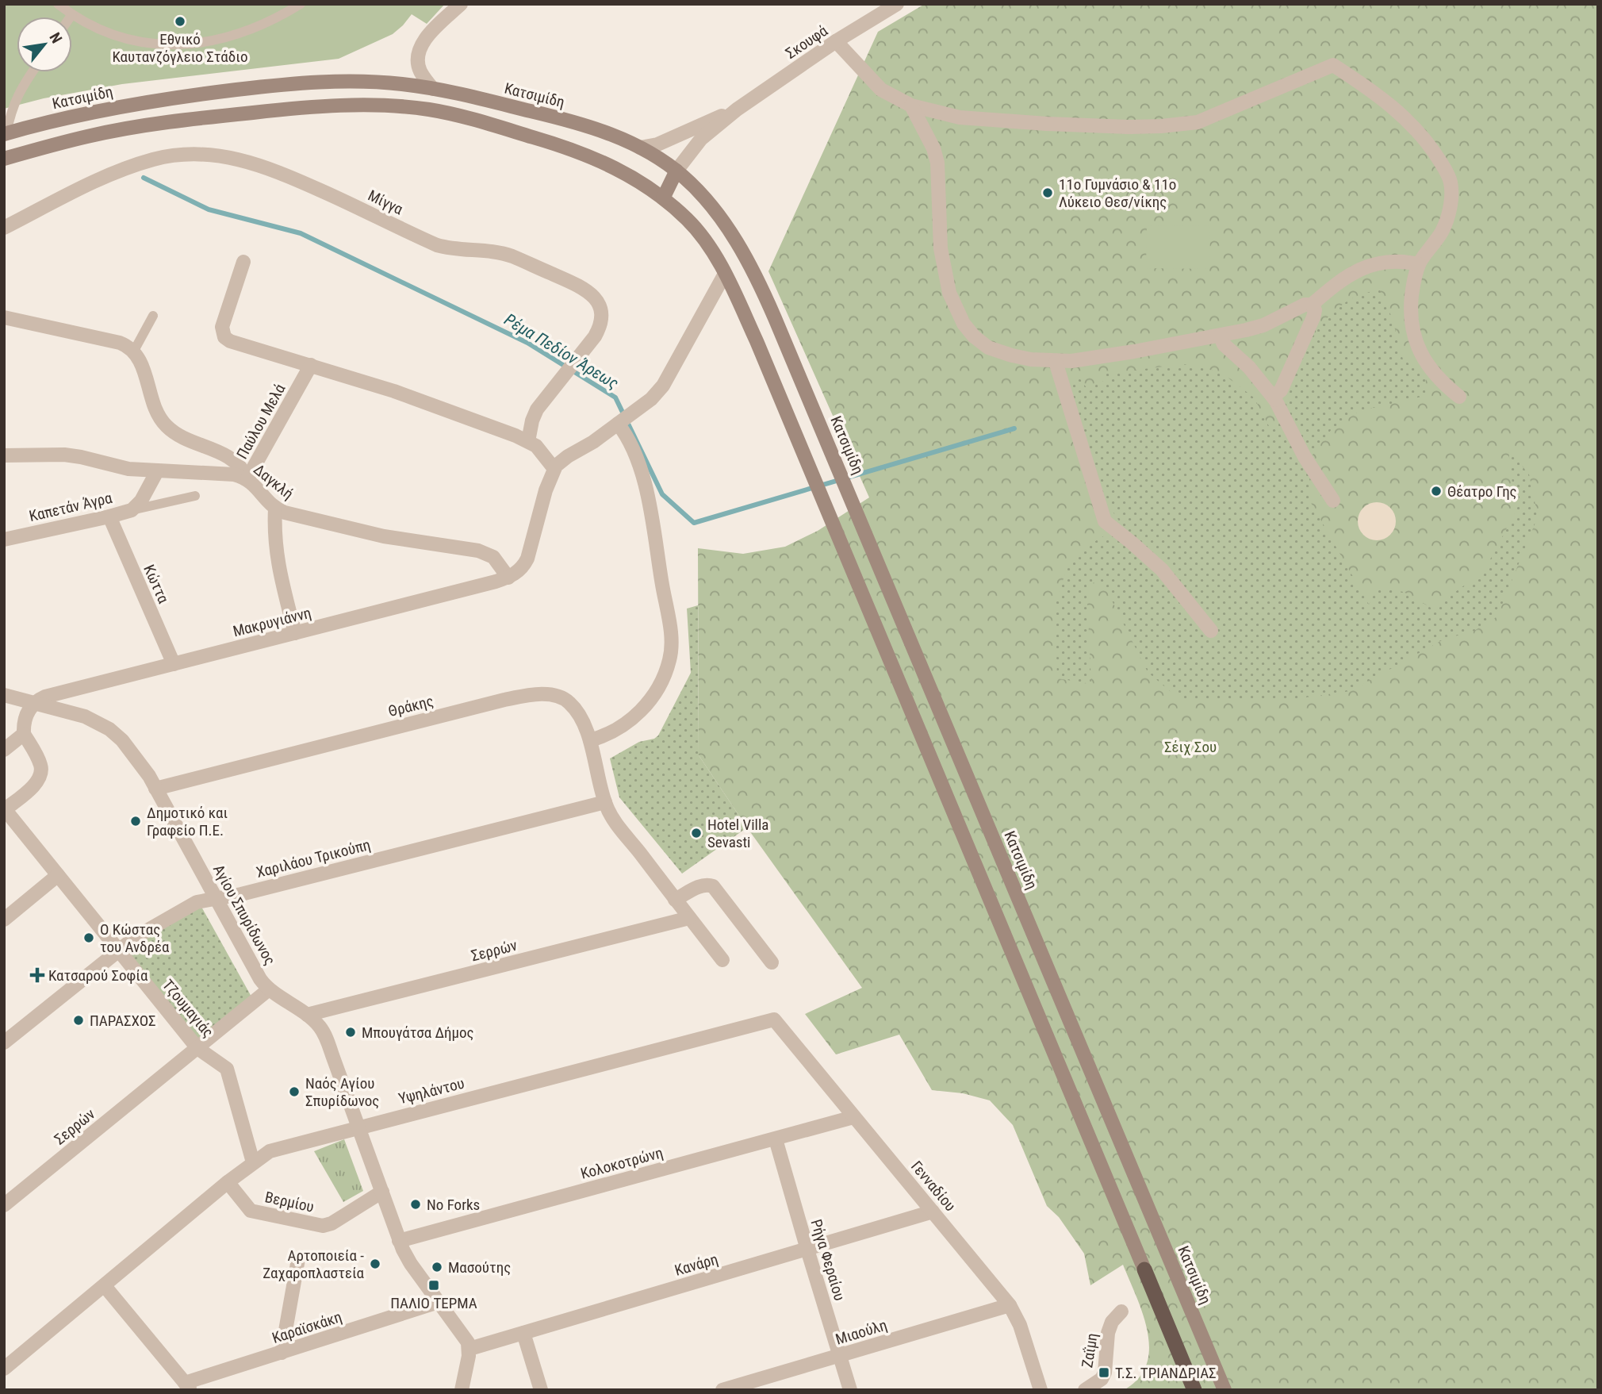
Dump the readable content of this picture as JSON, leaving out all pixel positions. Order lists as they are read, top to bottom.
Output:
{
  "streets": {
    "main road": ["Κατσιμίδη"],
    "street": [
      "Σκουφά",
      "Μίγγα",
      "Παύλου Μελά",
      "Δαγκλή",
      "Καπετάν Άγρα",
      "Κώττα",
      "Μακρυγιάννη",
      "Θράκης",
      "Χαριλάου Τρικούπη",
      "Αγίου Σπυρίδωνος",
      "Σερρών",
      "Τζουμαγιάς",
      "Υψηλάντου",
      "Κολοκοτρώνη",
      "Γενναδίου",
      "Βερμίου",
      "Ρήγα Φεραίου",
      "Κανάρη",
      "Καραϊσκάκη",
      "Μιαούλη",
      "Ζαΐμη"
    ]
  },
  "crossings": [
    ["Σκουφά", "Κατσιμίδη"],
    ["Παύλου Μελά", "Δαγκλή"],
    ["Δαγκλή", "Καπετάν Άγρα"],
    ["Δαγκλή", "Μακρυγιάννη"],
    ["Καπετάν Άγρα", "Κώττα"],
    ["Κώττα", "Μακρυγιάννη"],
    ["Μακρυγιάννη", "Αγίου Σπυρίδωνος"],
    ["Θράκης", "Χαριλάου Τρικούπη"],
    ["Θράκης", "Αγίου Σπυρίδωνος"],
    ["Θράκης", "Σερρών"],
    ["Χαριλάου Τρικούπη", "Αγίου Σπυρίδωνος"],
    ["Χαριλάου Τρικούπη", "Τζουμαγιάς"],
    ["Αγίου Σπυρίδωνος", "Σερρών"],
    ["Αγίου Σπυρίδωνος", "Υψηλάντου"],
    ["Αγίου Σπυρίδωνος", "Κολοκοτρώνη"],
    ["Αγίου Σπυρίδωνος", "Βερμίου"],
    ["Αγίου Σπυρίδωνος", "Κανάρη"],
    ["Αγίου Σπυρίδωνος", "Καραϊσκάκη"],
    ["Σερρών", "Τζουμαγιάς"],
    ["Τζουμαγιάς", "Υψηλάντου"],
    ["Υψηλάντου", "Γενναδίου"],
    ["Υψηλάντου", "Βερμίου"],
    ["Κολοκοτρώνη", "Γενναδίου"],
    ["Κολοκοτρώνη", "Ρήγα Φεραίου"],
    ["Γενναδίου", "Κανάρη"],
    ["Γενναδίου", "Μιαούλη"],
    ["Ρήγα Φεραίου", "Κανάρη"],
    ["Ρήγα Φεραίου", "Μιαούλη"]
  ],
  "water": ["Ρέμα Πεδίον Άρεως"],
  "parks": ["Σέιχ Σου"],
  "places": {
    "other": [
      "Εθνικό Καυτανζόγλειο Στάδιο",
      "11ο Γυμνάσιο & 11ο Λύκειο Θεσ/νίκης",
      "Θέατρο Γης",
      "Δημοτικό και Γραφείο Π.Ε.",
      "Hotel Villa Sevasti",
      "Ο Κώστας του Ανδρέα",
      "ΠΑΡΑΣΧΟΣ",
      "Μπουγάτσα Δήμος",
      "Ναός Αγίου Σπυρίδωνος",
      "No Forks",
      "Αρτοποιεία - Ζαχαροπλαστεία",
      "Μασούτης"
    ],
    "health": ["Κατσαρού Σοφία"],
    "transit": ["ΠΑΛΙΟ ΤΕΡΜΑ", "Τ.Σ. ΤΡΙΑΝΔΡΙΑΣ"]
  },
  "north": "top right"
}
